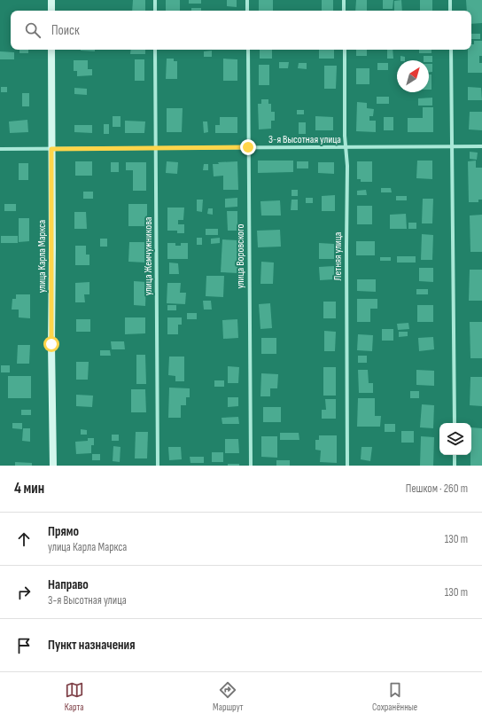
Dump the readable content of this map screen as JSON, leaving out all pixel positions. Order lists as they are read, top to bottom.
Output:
{
  "streets": {
    "main road": ["улица Карла Маркса"],
    "street": [
      "3-я Высотная улица",
      "улица Жемчужникова",
      "улица Воровского",
      "Летняя улица"
    ]
  },
  "crossings": [
    ["3-я Высотная улица", "улица Карла Маркса"],
    ["3-я Высотная улица", "улица Жемчужникова"],
    ["3-я Высотная улица", "улица Воровского"],
    ["3-я Высотная улица", "Летняя улица"]
  ],
  "north": "top right",
  "page": {
    "search": "Поиск",
    "heading": ["4 мин", "Пешком · 260 m"],
    "list": [
      ["Прямо", "улица Карла Маркса", "130 m"],
      ["Направо", "3-я Высотная улица", "130 m"],
      "Пункт назначения"
    ],
    "nav": ["Карта", "Маршрут", "Сохранённые"]
  }
}
